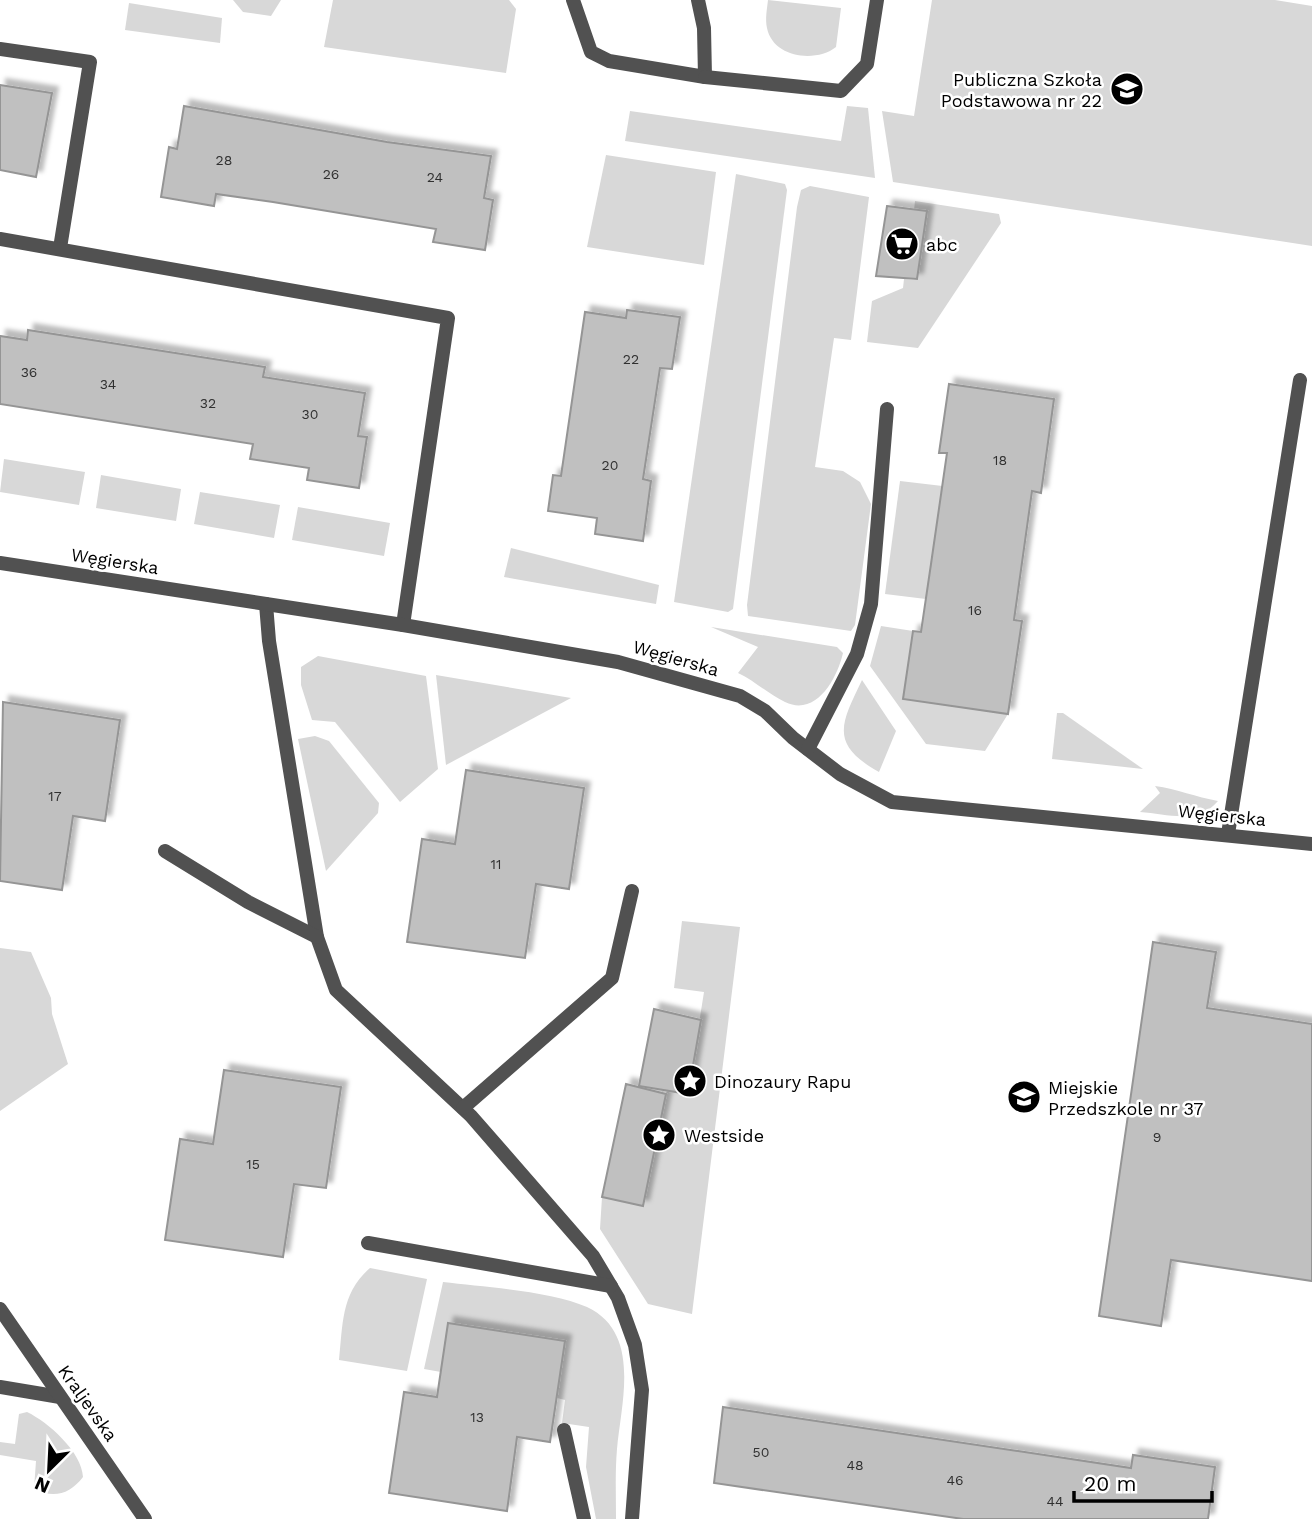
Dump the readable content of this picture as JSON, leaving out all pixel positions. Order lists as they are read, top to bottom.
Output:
{
  "streets": {
    "street": ["Węgierska", "Kraljevska"]
  },
  "places": {
    "school or university": ["Publiczna Szkoła Podstawowa nr 22", "Miejskie Przedszkole nr 37"],
    "supermarket": ["abc"],
    "place": ["Dinozaury Rapu", "Westside"]
  },
  "house_numbers": [
    "28",
    "26",
    "24",
    "22",
    "36",
    "34",
    "32",
    "30",
    "18",
    "20",
    "16",
    "17",
    "11",
    "9",
    "15",
    "13",
    "50",
    "48",
    "46",
    "44"
  ],
  "scale_bar": "20 m",
  "north": "bottom left"
}
